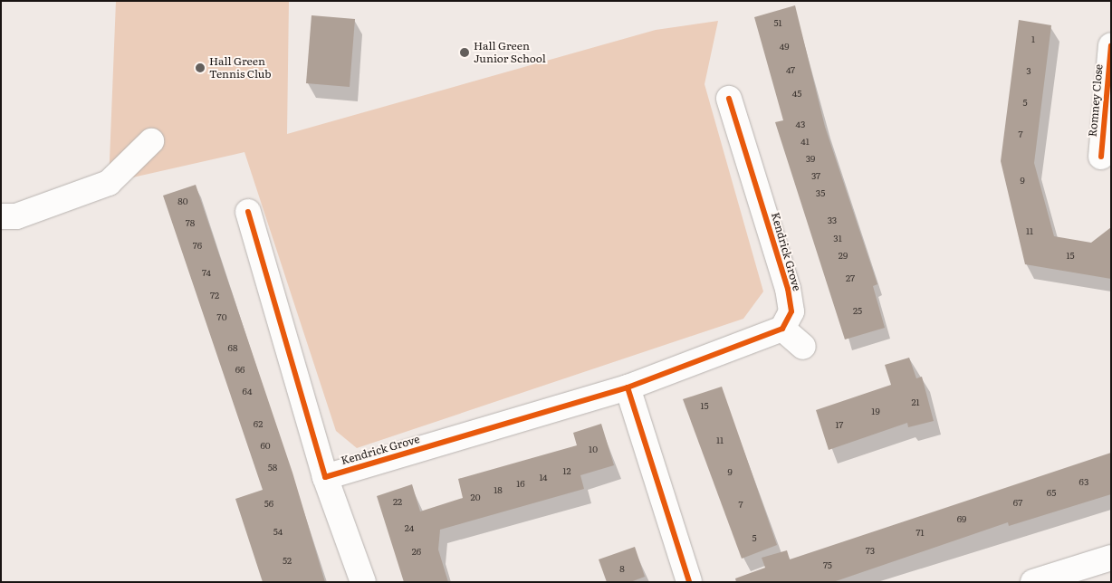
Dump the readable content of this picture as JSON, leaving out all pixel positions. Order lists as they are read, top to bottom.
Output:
{
  "streets": {
    "street": ["Romney Close", "Kendrick Grove"]
  },
  "places": ["Hall Green Junior School", "Hall Green Tennis Club"],
  "house_numbers": [
    "51",
    "1",
    "49",
    "47",
    "3",
    "45",
    "5",
    "43",
    "7",
    "41",
    "39",
    "37",
    "9",
    "35",
    "80",
    "33",
    "78",
    "11",
    "31",
    "76",
    "29",
    "15",
    "74",
    "27",
    "72",
    "25",
    "70",
    "68",
    "66",
    "64",
    "21",
    "15",
    "19",
    "62",
    "17",
    "11",
    "60",
    "10",
    "58",
    "12",
    "9",
    "14",
    "63",
    "16",
    "18",
    "65",
    "20",
    "22",
    "67",
    "56",
    "7",
    "69",
    "24",
    "54",
    "71",
    "5",
    "73",
    "26",
    "52",
    "75",
    "8"
  ]
}
